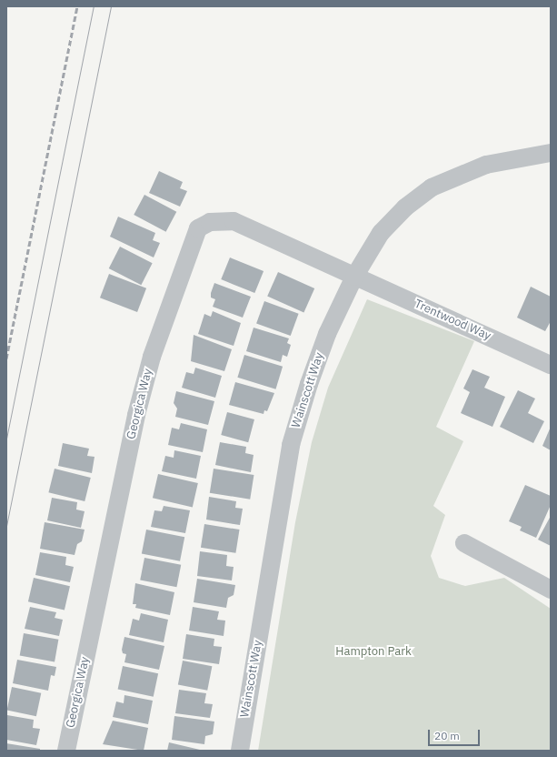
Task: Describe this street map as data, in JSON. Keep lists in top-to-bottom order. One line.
{"streets":{"street":["Trentwood Way","Wainscott Way","Georgica Way"]},"crossings":[["Trentwood Way","Wainscott Way"],["Trentwood Way","Georgica Way"],["Wainscott Way","Georgica Way"]],"parks":["Hampton Park"],"scale_bar":"20 m"}
